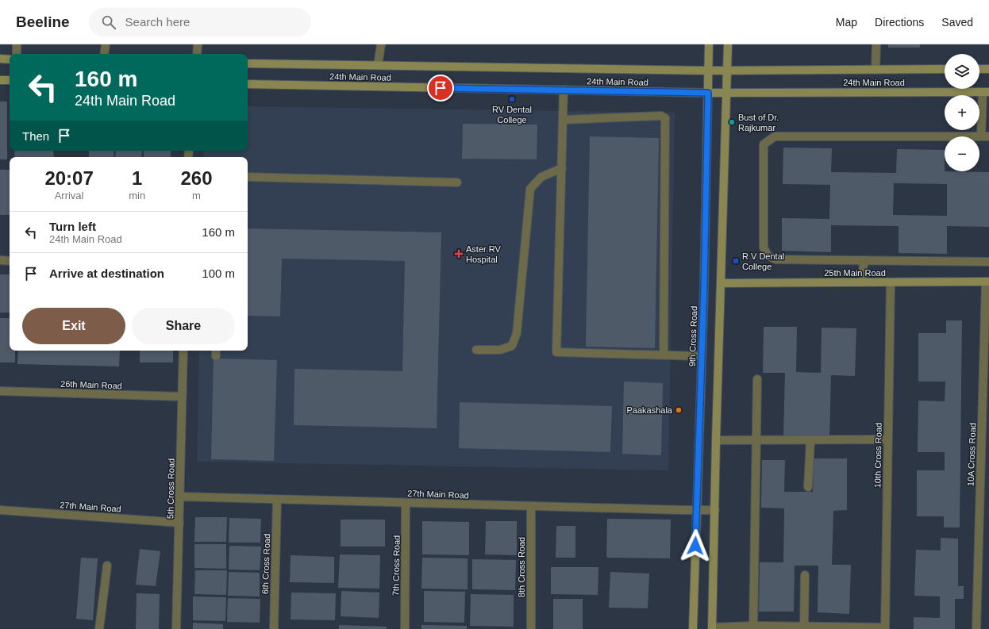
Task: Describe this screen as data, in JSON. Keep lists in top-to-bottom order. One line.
{"streets":{"main road":["24th Main Road","25th Main Road","9th Cross Road"],"street":["26th Main Road","10A Cross Road","10th Cross Road","5th Cross Road","27th Main Road","6th Cross Road","7th Cross Road","8th Cross Road"]},"crossings":[["24th Main Road","9th Cross Road"],["25th Main Road","10A Cross Road"],["25th Main Road","10th Cross Road"],["9th Cross Road","27th Main Road"],["26th Main Road","5th Cross Road"],["5th Cross Road","27th Main Road"],["27th Main Road","6th Cross Road"],["27th Main Road","7th Cross Road"],["27th Main Road","8th Cross Road"]],"places":{"transit":["RV Dental College","R V Dental College"],"other":["Bust of Dr. Rajkumar","Paakashala"],"health":["Aster RV Hospital"]},"page":{"header":"Beeline","search":"Search here","nav":["Map","Directions","Saved"],"map_buttons":["+","−"],"turn":["160 m","24th Main Road"],"then":"Then","eta":["20:07","Arrival","1","min","260","m"],"list":[{"name":"Turn left","note":"24th Main Road","value":"160 m"},{"name":"Arrive at destination","value":"100 m"}],"buttons":["Exit","Share"]}}
